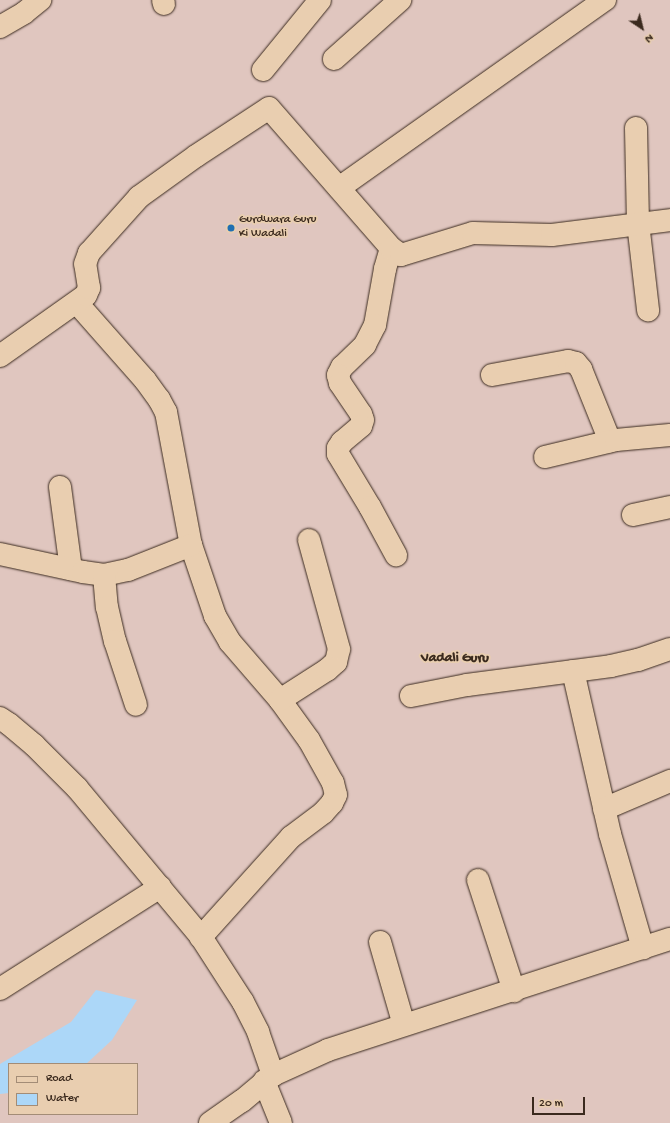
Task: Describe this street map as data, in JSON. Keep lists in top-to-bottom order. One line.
{"districts":["Vadali Guru"],"places":["Gurdwara Guru Ki Wadali"],"legend":["Road","Water"],"scale_bar":"20 m","north":"bottom right"}
